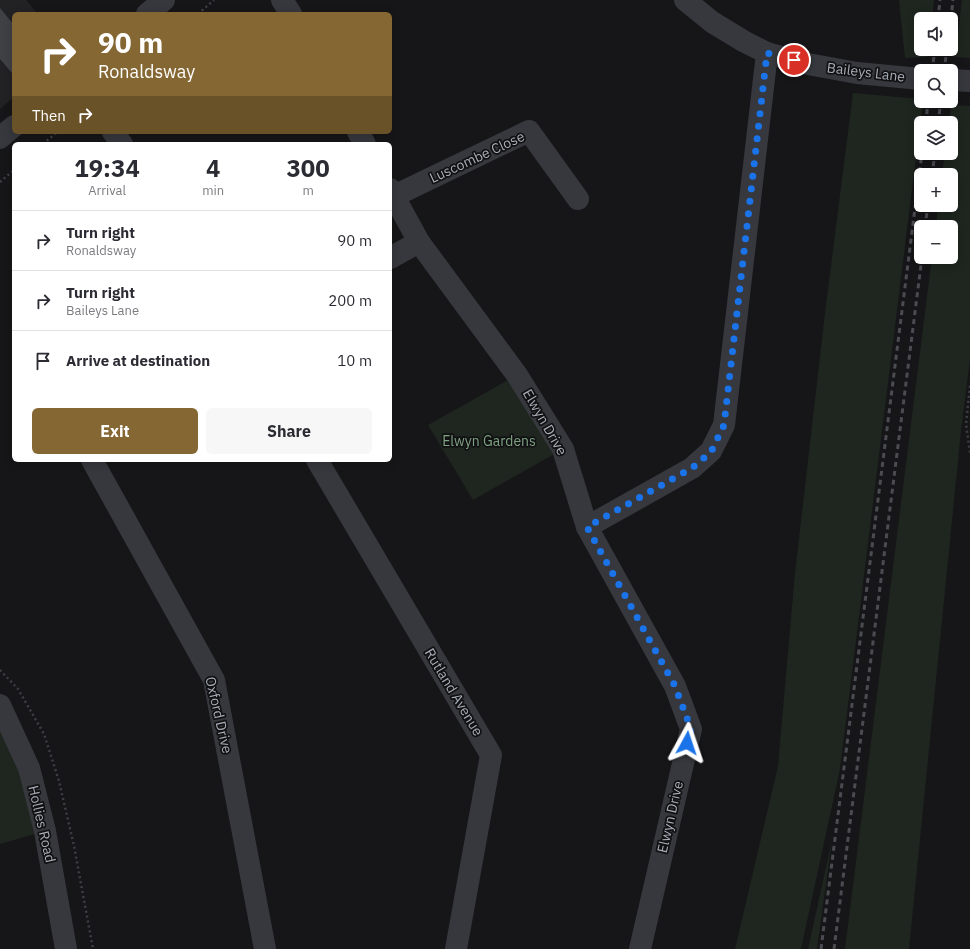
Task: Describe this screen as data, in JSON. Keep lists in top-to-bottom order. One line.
{"streets":{"street":["Baileys Lane","Luscombe Close","Elwyn Drive","Rutland Avenue","Oxford Drive","Hollies Road"]},"crossings":[["Luscombe Close","Elwyn Drive"]],"parks":["Elwyn Gardens"],"page":{"map_buttons":["+","−"],"turn":["90 m","Ronaldsway"],"then":"Then","eta":["19:34","Arrival","4","min","300","m"],"list":[{"name":"Turn right","note":"Ronaldsway","value":"90 m"},{"name":"Turn right","note":"Baileys Lane","value":"200 m"},{"name":"Arrive at destination","value":"10 m"}],"buttons":["Exit","Share"]}}
